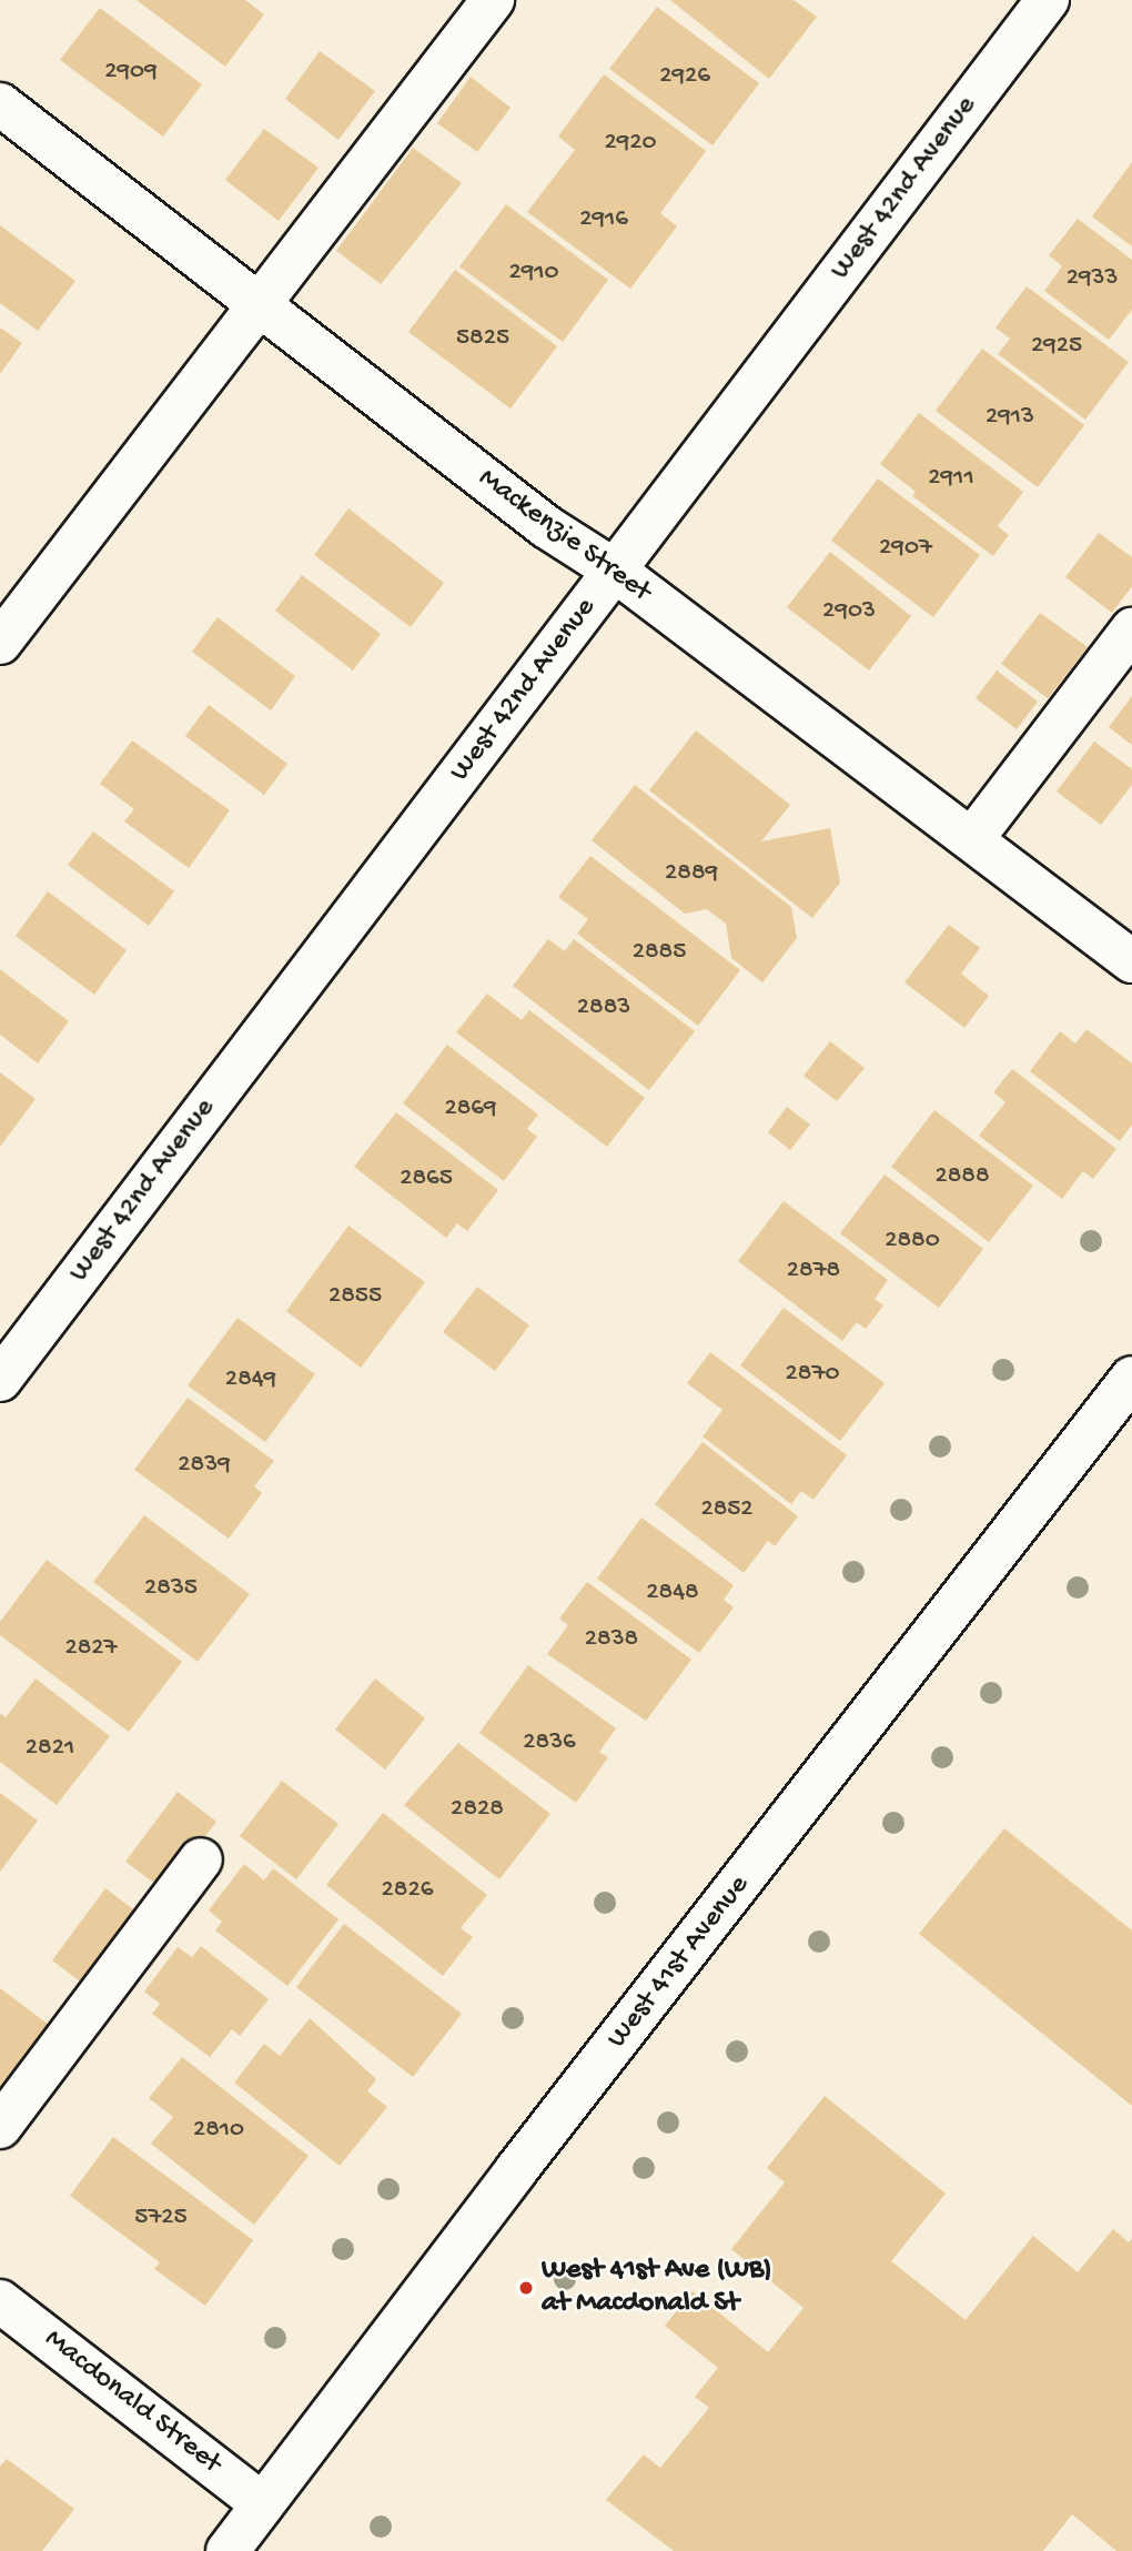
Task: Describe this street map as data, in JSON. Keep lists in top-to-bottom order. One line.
{"streets":{"street":["West 42nd Avenue","Mackenzie Street","West 41st Avenue","Macdonald Street"]},"crossings":[["West 42nd Avenue","Mackenzie Street"],["West 41st Avenue","Macdonald Street"]],"places":["West 41st Ave (WB) at Macdonald St"],"house_numbers":["2909","2926","2920","2916","2910","2933","5825","2925","2913","2911","2907","2903","2889","2885","2883","2869","2888","2865","2880","2878","2855","2870","2849","2839","2852","2835","2848","2838","2827","2836","2821","2828","2826","2810","5725"]}
